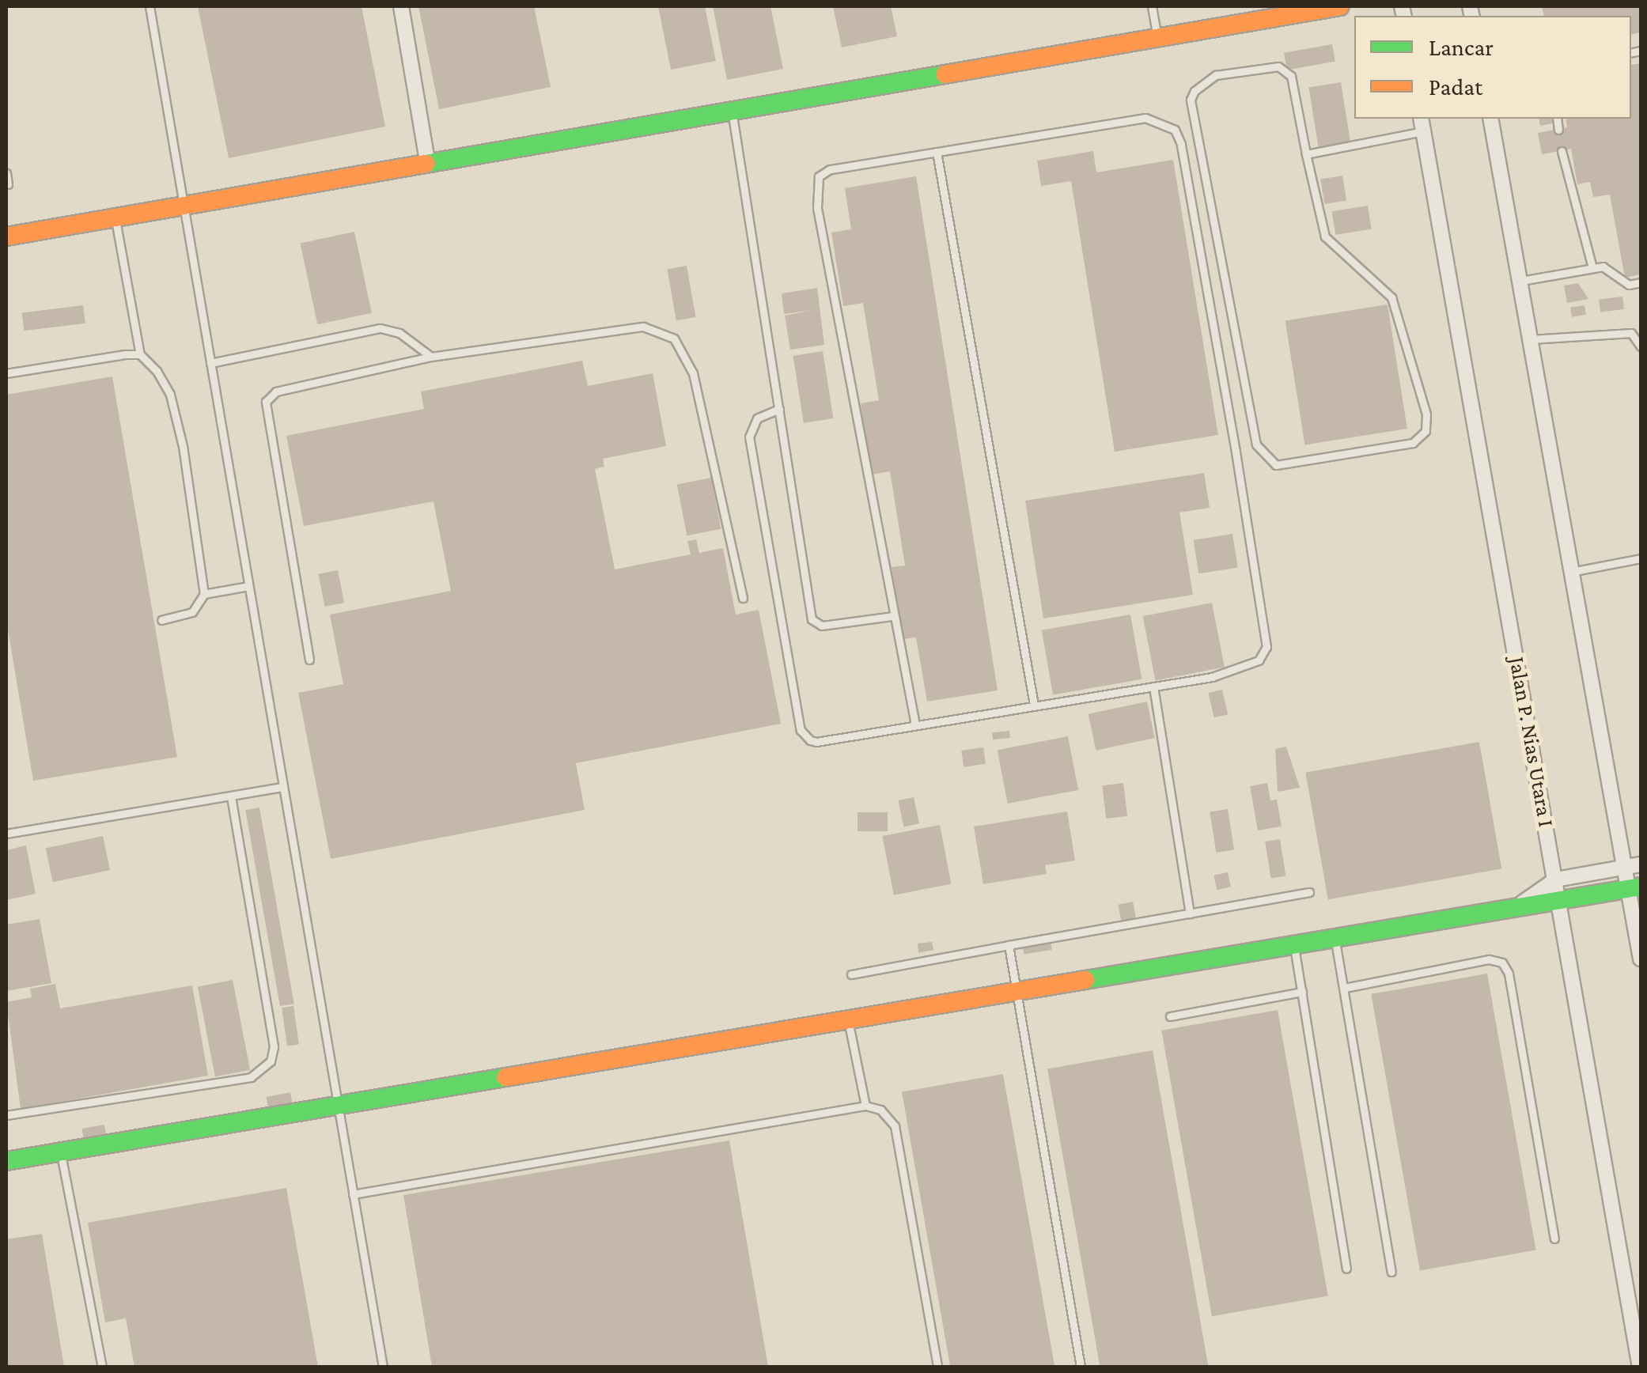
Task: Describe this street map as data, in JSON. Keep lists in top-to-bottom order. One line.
{"streets":{"street":["Jalan P. Nias Utara I"]},"legend":["Lancar","Padat"]}
